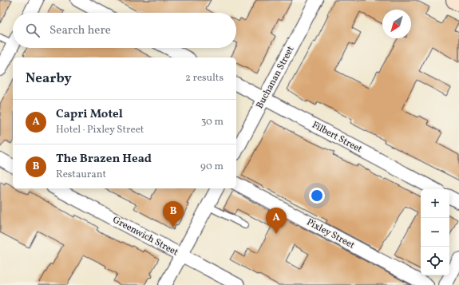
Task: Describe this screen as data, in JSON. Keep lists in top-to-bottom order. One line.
{"streets":{"street":["Buchanan Street","Filbert Street","Pixley Street","Greenwich Street"]},"crossings":[["Buchanan Street","Filbert Street"]],"north":"bottom left","page":{"search":"Search here","heading":["Nearby","2 results"],"list":[{"mark":"A","name":"Capri Motel","note":"Hotel · Pixley Street","value":"30 m"},{"mark":"B","name":"The Brazen Head","note":"Restaurant","value":"90 m"}],"map_buttons":["+","−"],"pins":["B","A"]}}
